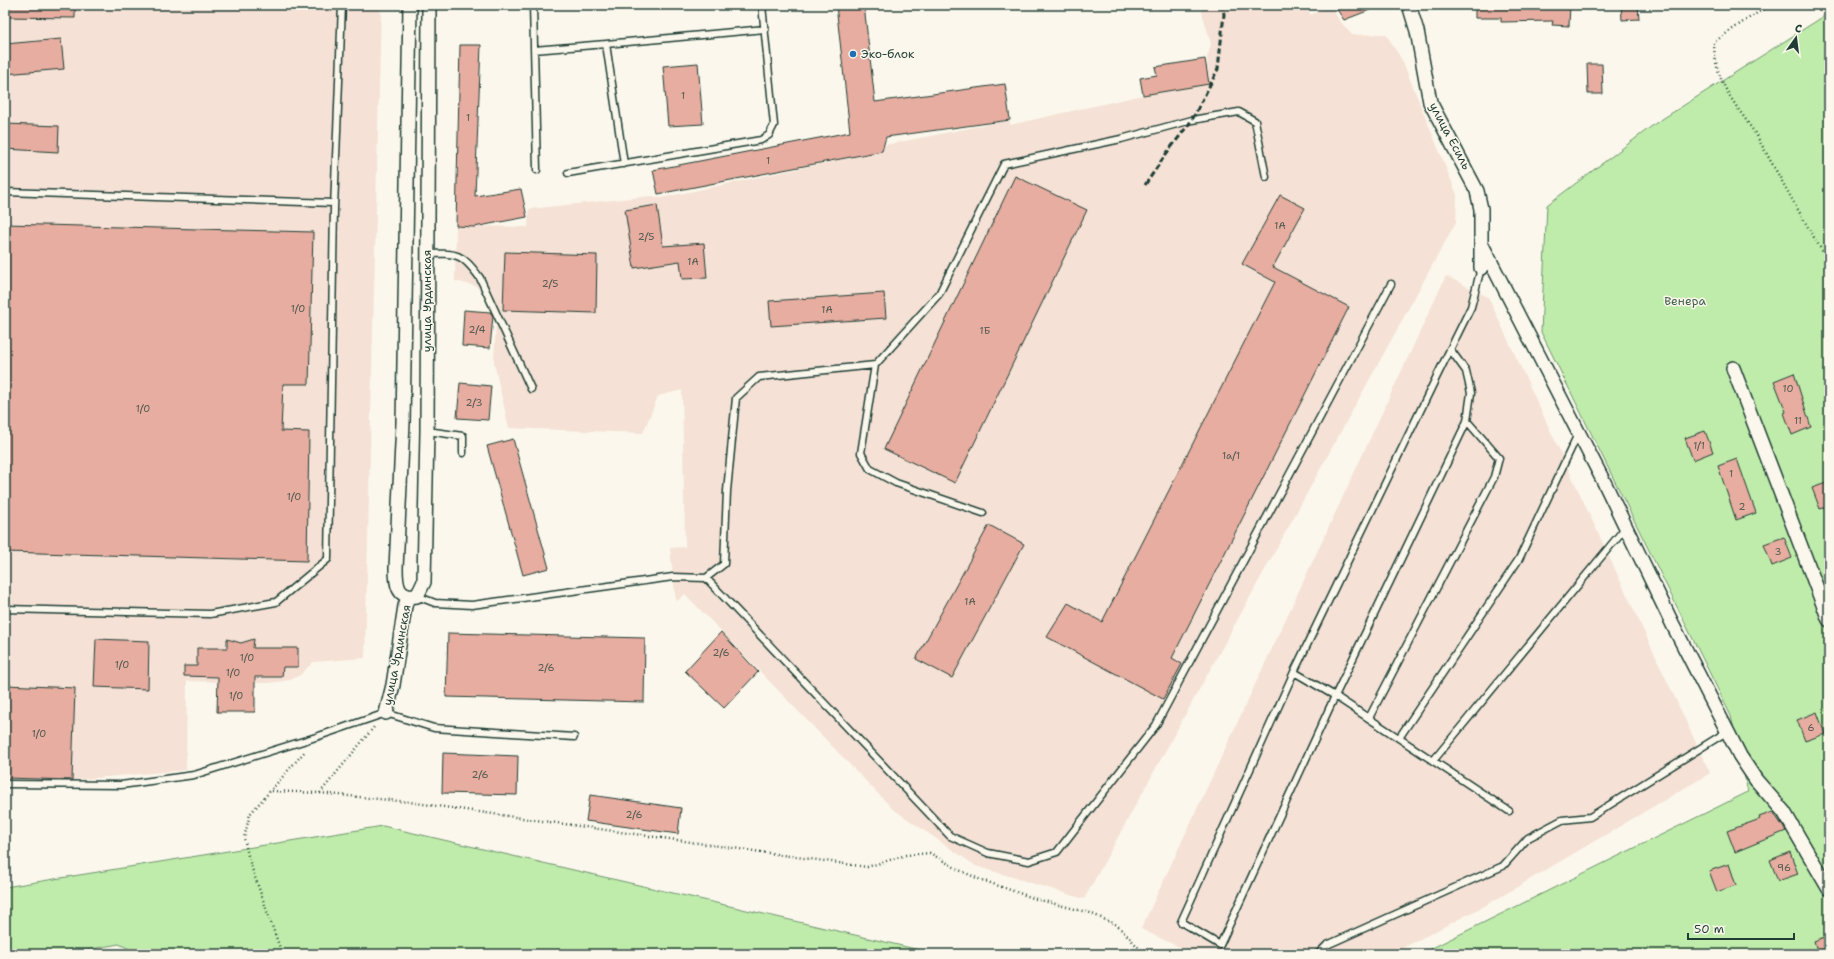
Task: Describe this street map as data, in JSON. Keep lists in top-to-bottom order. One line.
{"streets":{"street":["улица Есиль","улица Урдинская"]},"parks":["Венера"],"places":["Эко-блок"],"house_numbers":["1","1","1","1А","2/5","1А","2/5","1/0","1А","2/4","1Б","10","2/3","1/0","11","1/1","1а/1","1","1/0","2","3","1А","2/6","1/0","1/0","2/6","1/0","1/0","6","1/0","2/6","2/6","96"],"scale_bar":"50 m","north":"top"}
